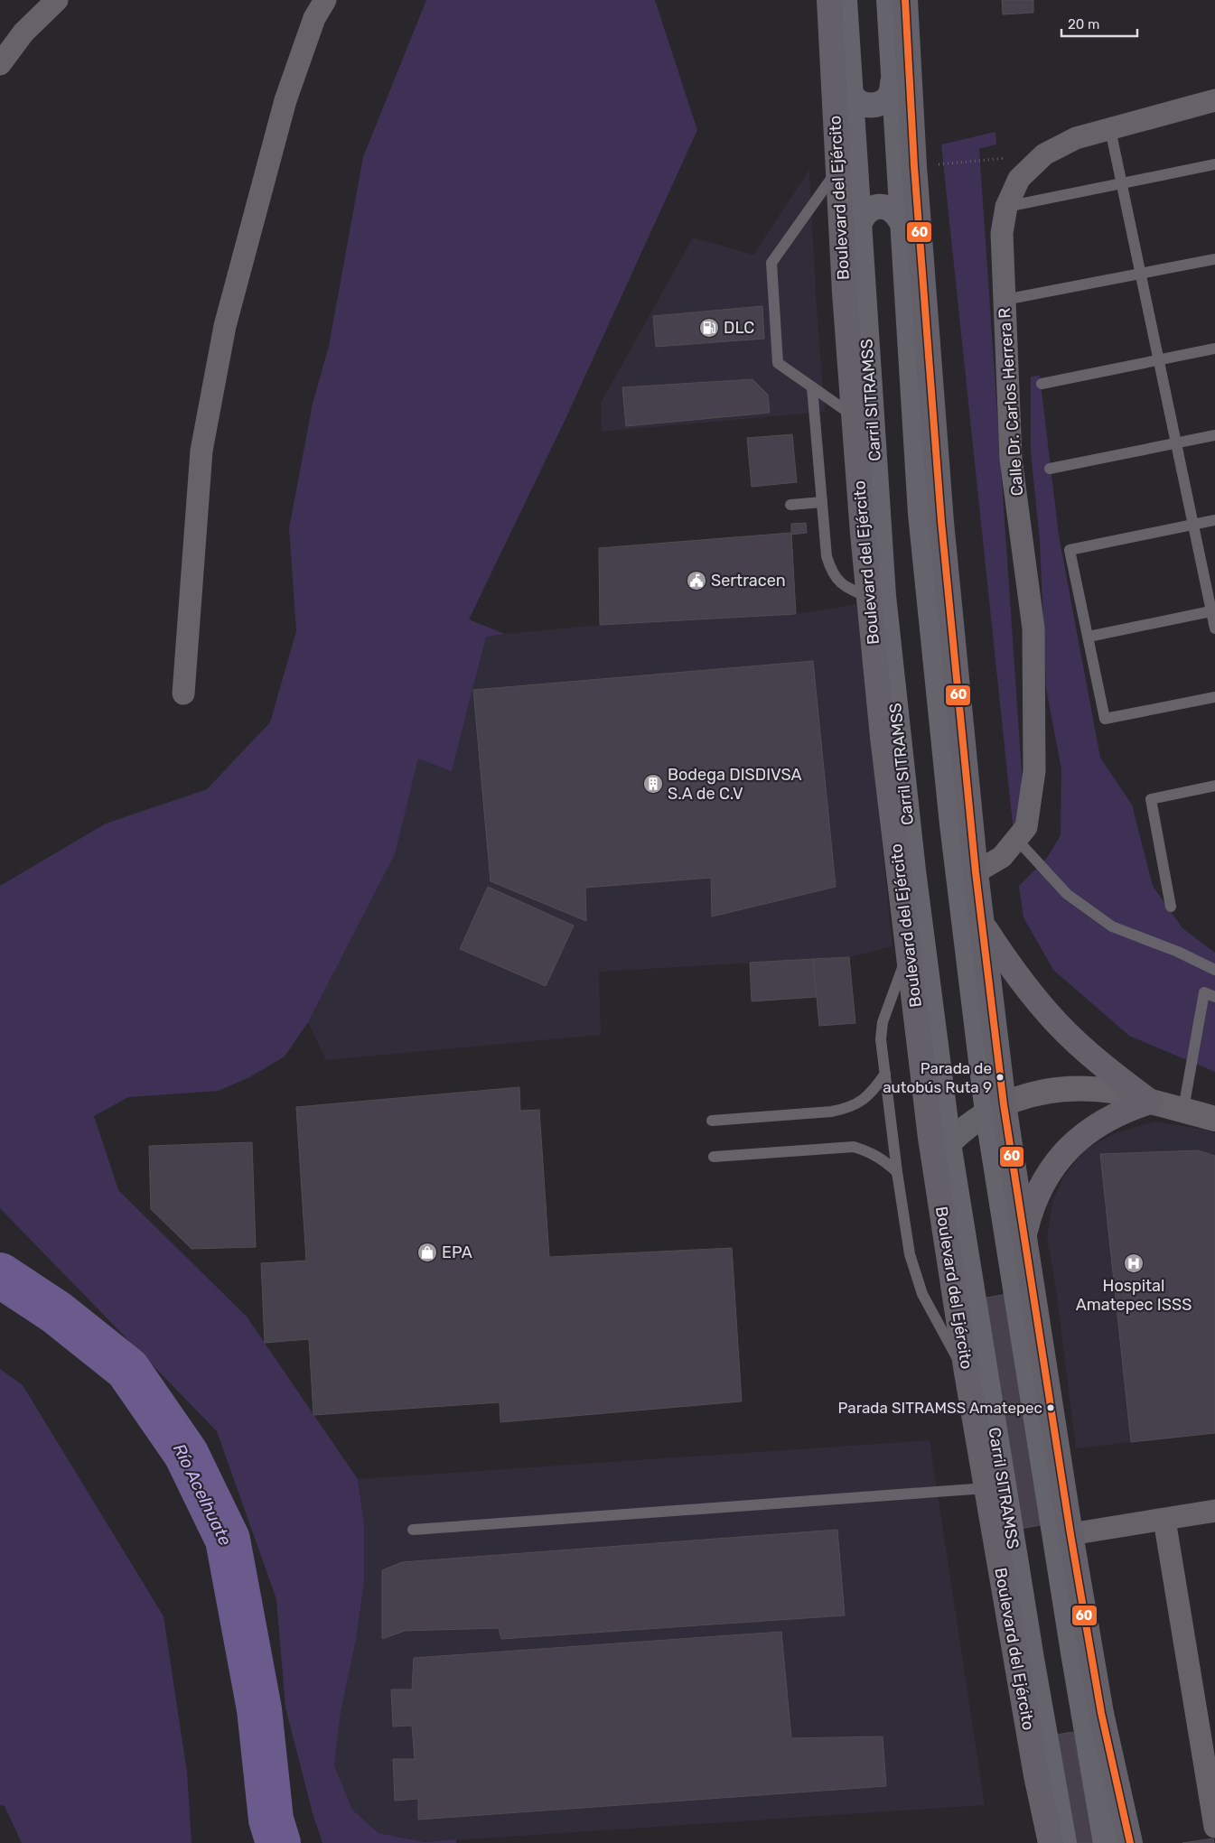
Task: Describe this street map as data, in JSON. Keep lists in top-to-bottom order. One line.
{"streets":{"highway":["Boulevard del Ejército"],"main road":["Carril SITRAMSS"],"street":["Calle Dr. Carlos Herrera R"]},"crossings":[["Boulevard del Ejército","Carril SITRAMSS"]],"water":["Río Acelhuate"],"places":{"fuel station":["DLC"],"public building":["Sertracen"],"building":["Bodega DISDIVSA S.A de C.V"],"other":["Parada de autobús Ruta 9","Parada SITRAMSS Amatepec"],"shop":["EPA"],"hospital":["Hospital Amatepec ISSS"]},"lines":["transit line 60"],"scale_bar":"20 m"}
